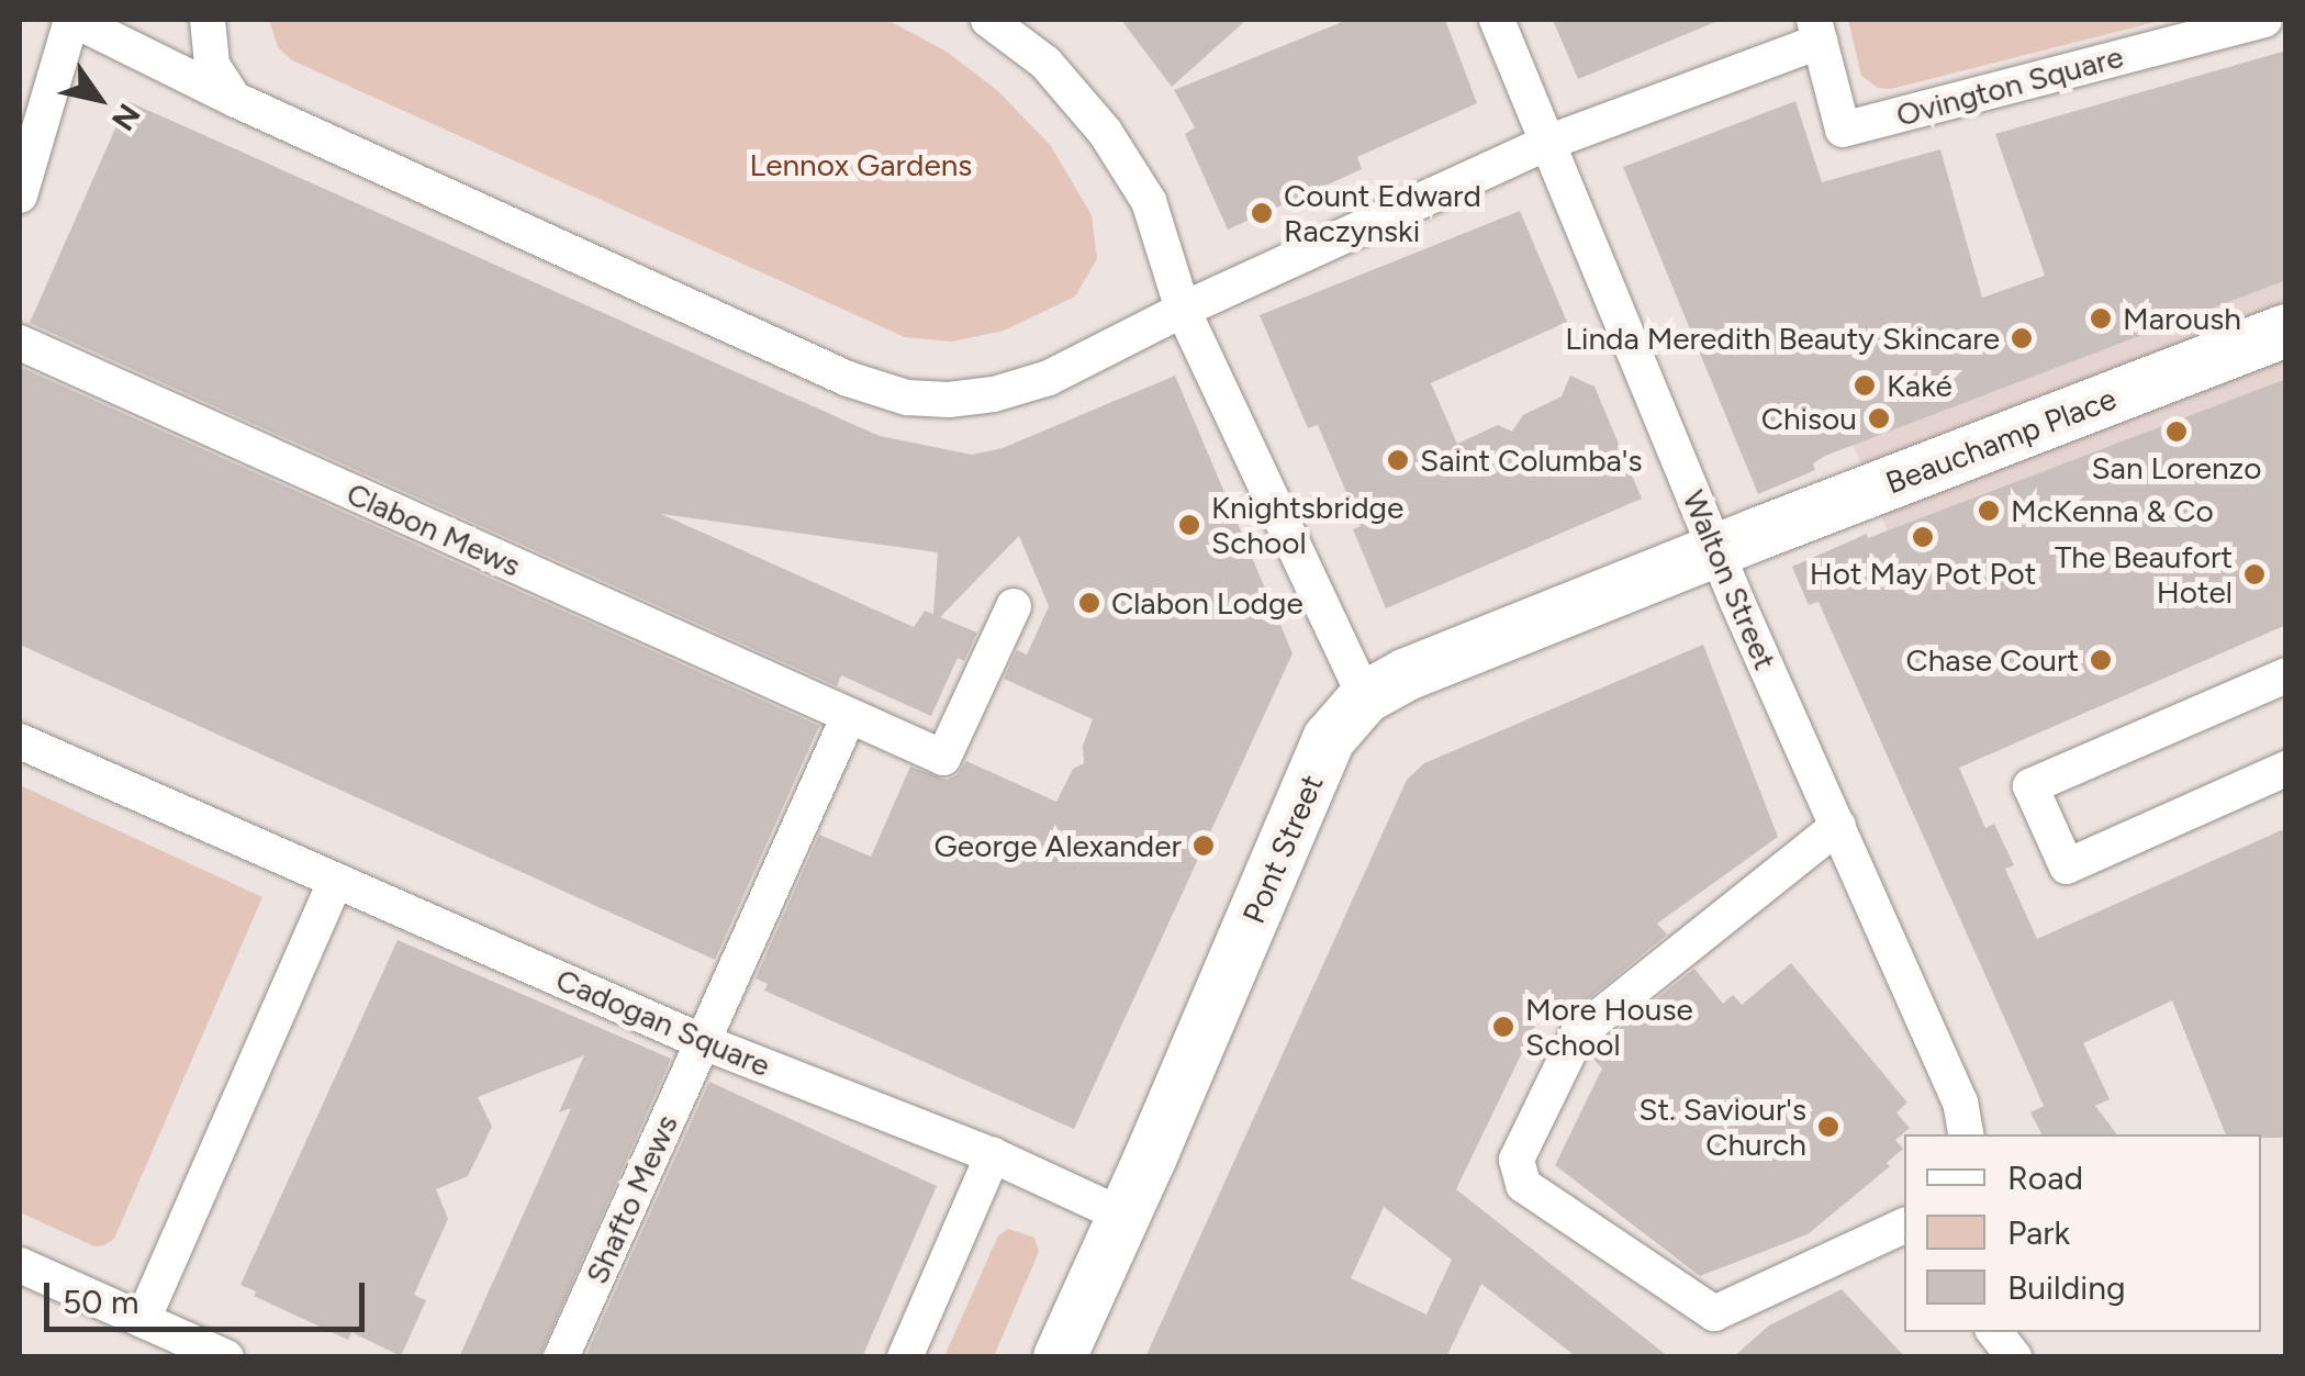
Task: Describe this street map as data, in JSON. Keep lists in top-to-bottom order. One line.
{"streets":{"main road":["Beauchamp Place","Pont Street"],"street":["Ovington Square","Clabon Mews","Walton Street","Cadogan Square","Shafto Mews"]},"crossings":[["Ovington Square","Walton Street"],["Beauchamp Place","Walton Street"],["Beauchamp Place","Pont Street"],["Walton Street","Pont Street"],["Pont Street","Cadogan Square"],["Cadogan Square","Shafto Mews"]],"parks":["Lennox Gardens"],"places":["Count Edward Raczynski","Maroush","Linda Meredith Beauty Skincare","Kaké","Chisou","San Lorenzo","Saint Columba's","McKenna & Co","Knightsbridge School","Hot May Pot Pot","The Beaufort Hotel","Clabon Lodge","Chase Court","George Alexander","More House School","St. Saviour's Church"],"legend":["Road","Park","Building"],"scale_bar":"50 m","north":"bottom right"}
